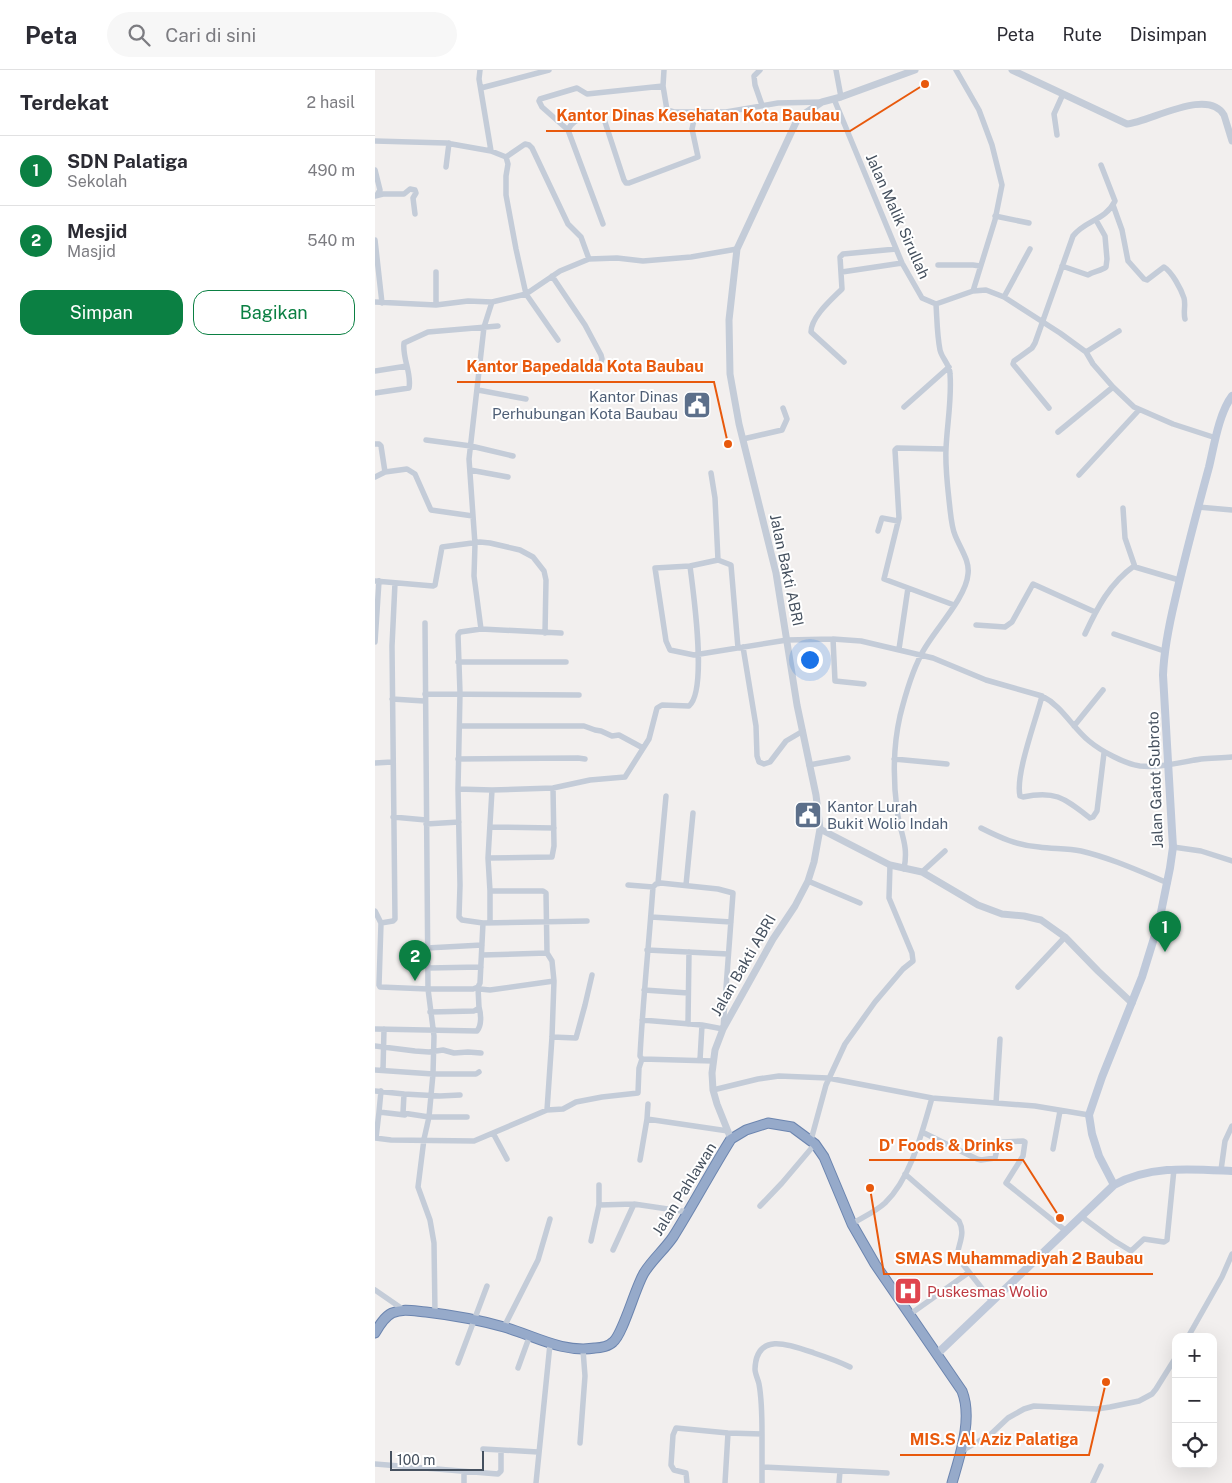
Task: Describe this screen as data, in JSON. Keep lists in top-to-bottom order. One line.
{"streets":{"highway":["Jalan Pahlawan"],"main road":["Jalan Gatot Subroto"],"street":["Jalan Malik Sirullah","Jalan Bakti ABRI"]},"crossings":[["Jalan Malik Sirullah","Jalan Bakti ABRI"],["Jalan Bakti ABRI","Jalan Pahlawan"]],"places":{"other":["Kantor Dinas Kesehatan Kota Baubau","Kantor Bapedalda Kota Baubau","SMAS Muhammadiyah 2 Baubau","D' Foods & Drinks","MIS.S Al Aziz Palatiga"],"public building":["Kantor Dinas Perhubungan Kota Baubau","Kantor Lurah Bukit Wolio Indah"],"hospital":["Puskesmas Wolio"]},"scale_bar":"100 m","page":{"header":"Peta","search":"Cari di sini","nav":["Peta","Rute","Disimpan"],"heading":["Terdekat","2 hasil"],"list":[{"mark":"1","name":"SDN Palatiga","note":"Sekolah","value":"490 m"},{"mark":"2","name":"Mesjid","note":"Masjid","value":"540 m"}],"buttons":["Simpan","Bagikan"],"pins":["1","2"],"map_buttons":["+","−"],"scale":"100 m"}}
